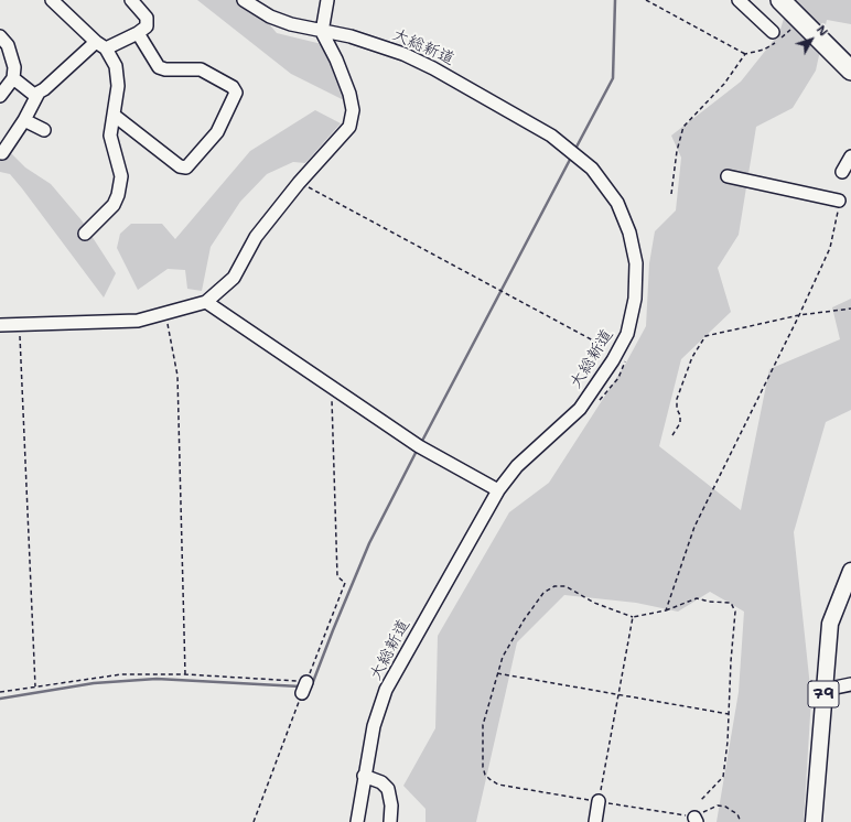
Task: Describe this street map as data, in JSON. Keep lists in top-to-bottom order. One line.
{"streets":{"main road":["79"],"street":["大総新道"]},"north":"top right"}
